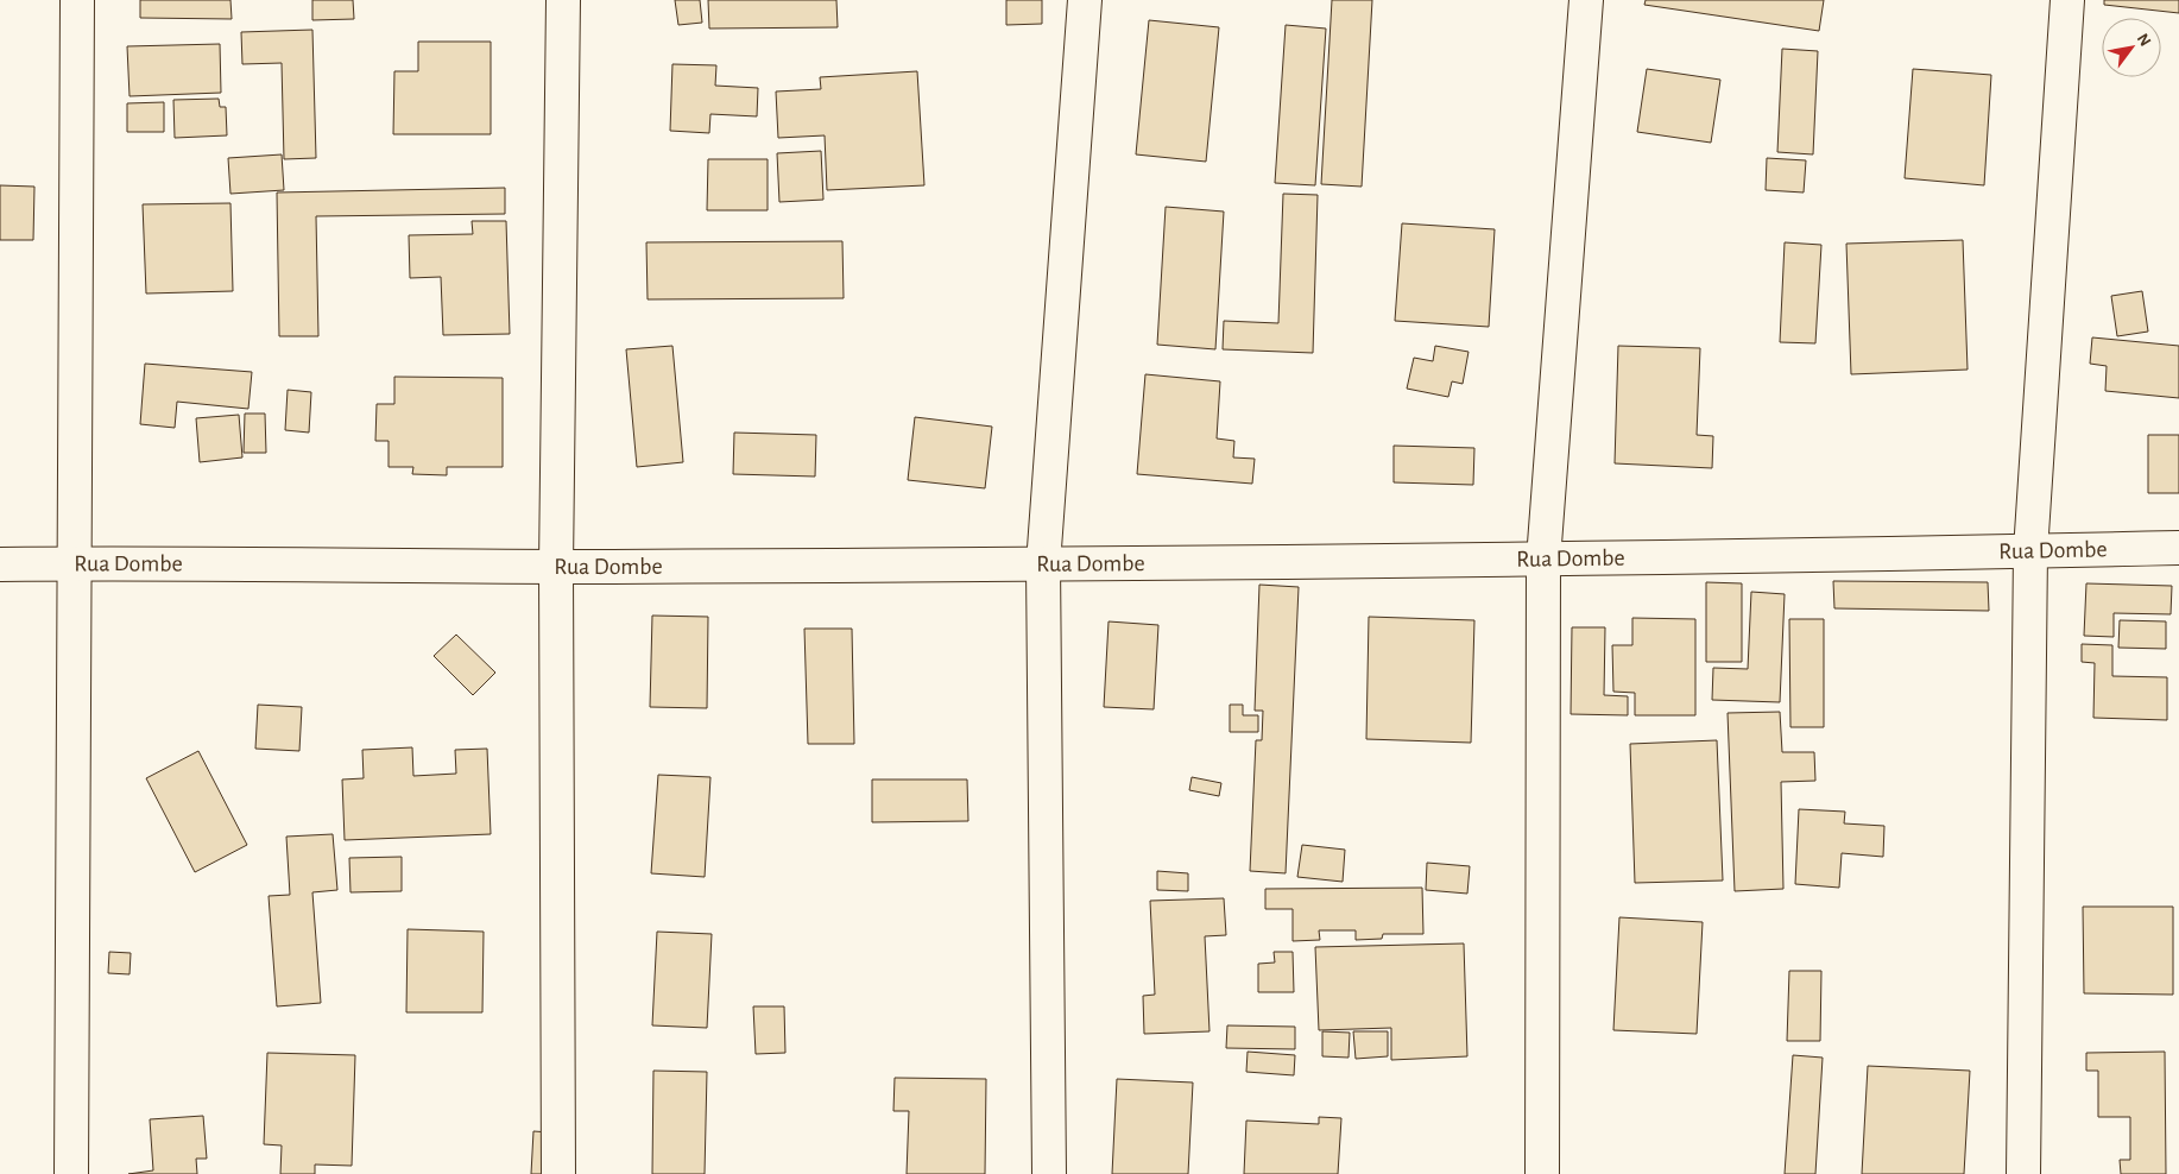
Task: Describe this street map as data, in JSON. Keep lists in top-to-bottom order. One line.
{"streets":{"street":["Rua Dombe"]},"north":"top right"}
